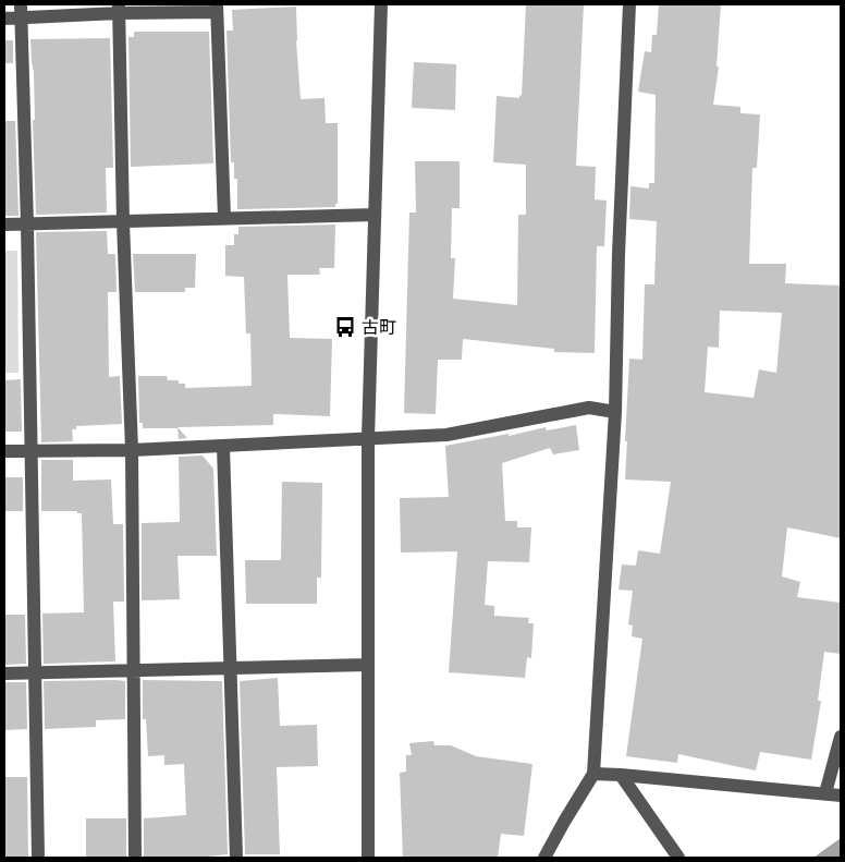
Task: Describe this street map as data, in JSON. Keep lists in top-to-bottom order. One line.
{"places":{"bus stop":["古町"]}}
